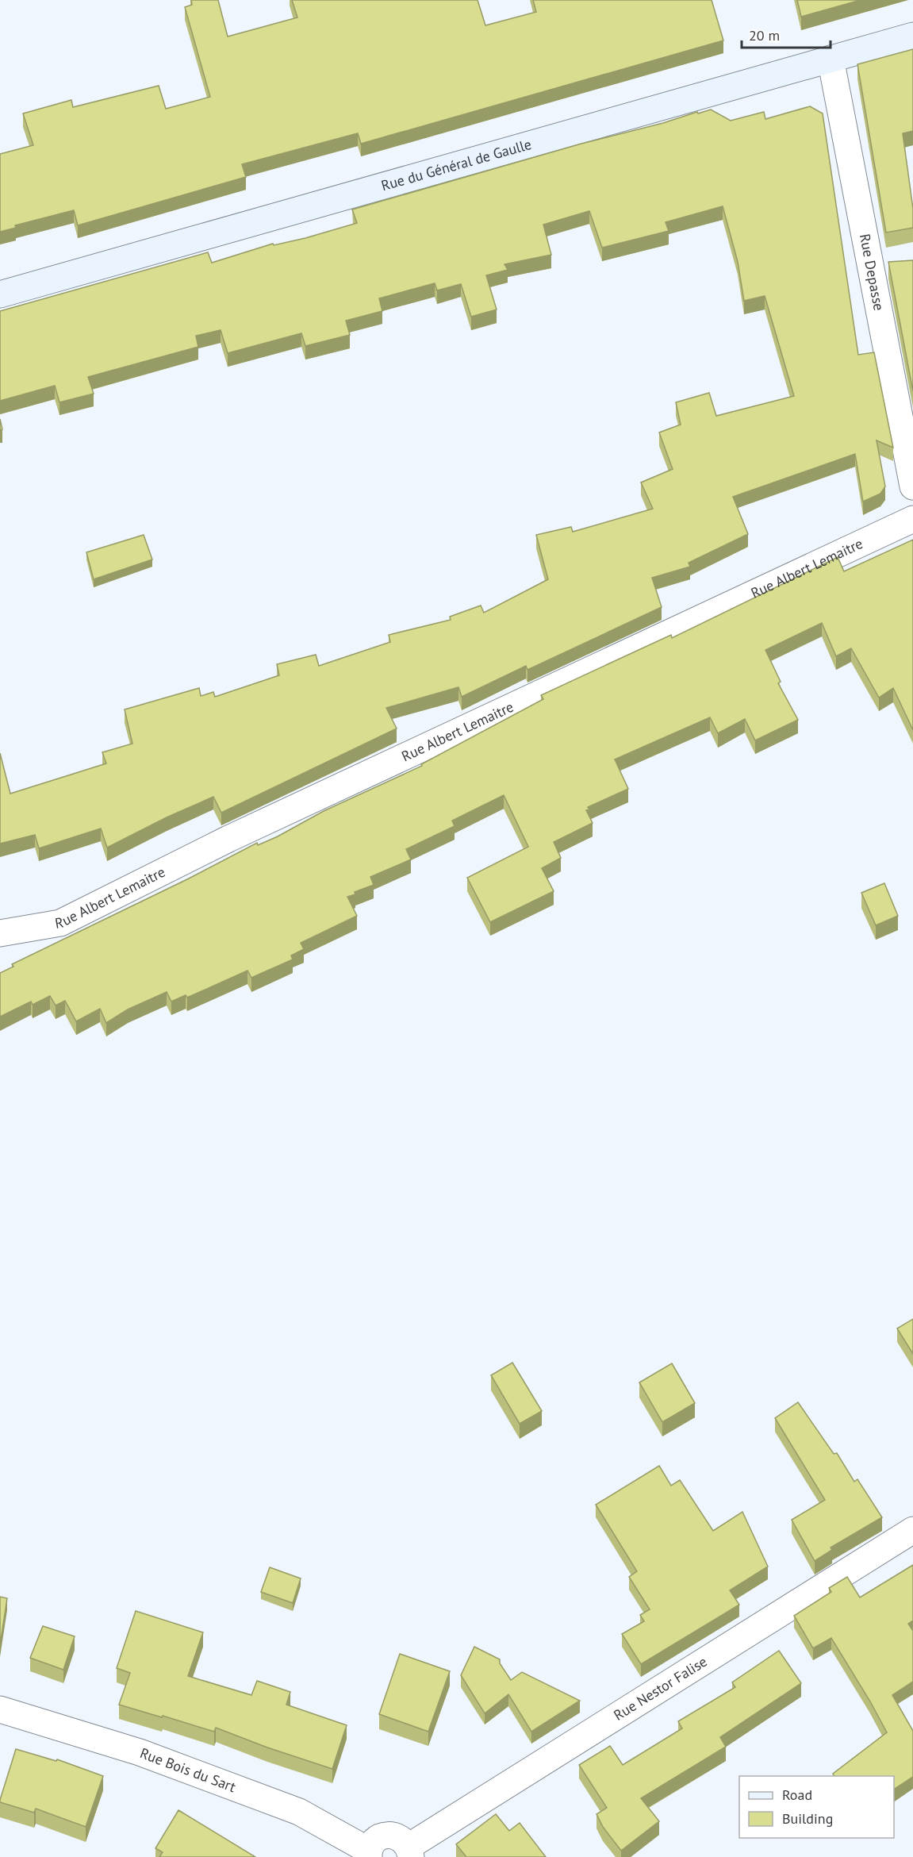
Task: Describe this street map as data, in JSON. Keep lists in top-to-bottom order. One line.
{"streets":{"main road":["Rue du Général de Gaulle"],"street":["Rue Depasse","Rue Albert Lemaitre","Rue Nestor Falise","Rue Bois du Sart"]},"crossings":[["Rue du Général de Gaulle","Rue Depasse"]],"legend":["Road","Building"],"scale_bar":"20 m"}
